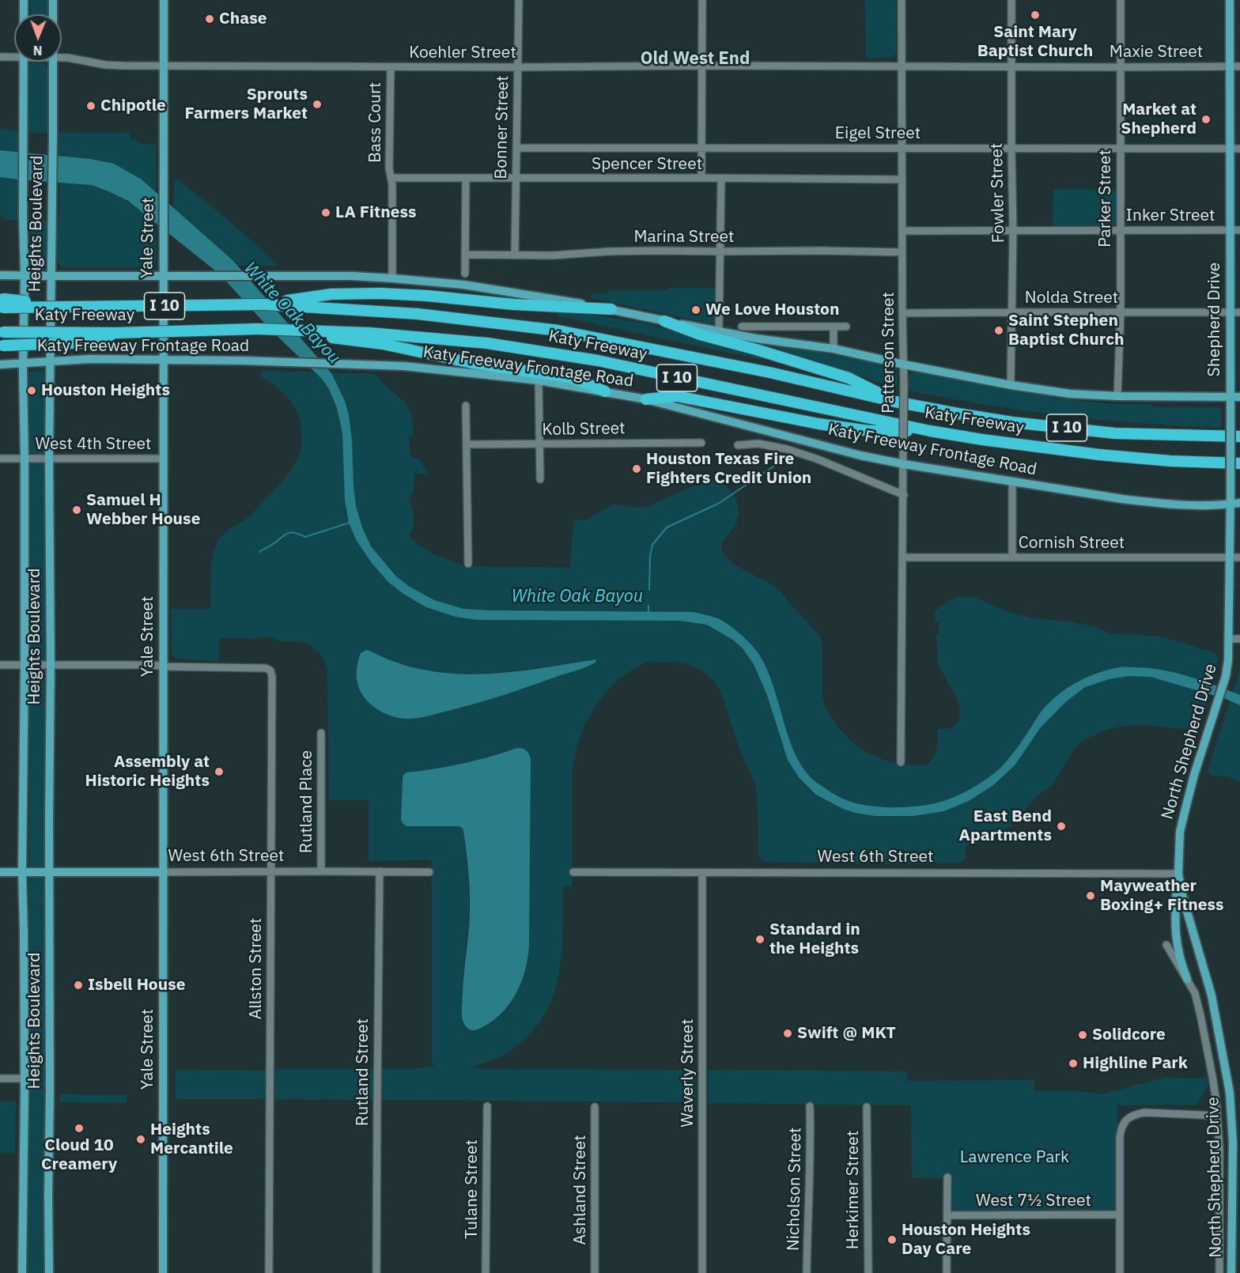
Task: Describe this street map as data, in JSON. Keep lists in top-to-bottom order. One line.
{"streets":{"highway":["I 10","Katy Freeway"],"main road":["Heights Boulevard","Yale Street","Shepherd Drive","Katy Freeway Frontage Road","North Shepherd Drive","West 6th Street"],"street":["Maxie Street","Koehler Street","Bass Court","Bonner Street","Eigel Street","Spencer Street","Fowler Street","Parker Street","Inker Street","Marina Street","Nolda Street","Patterson Street","Kolb Street","West 4th Street","Cornish Street","Rutland Place","Allston Street","Rutland Street","Waverly Street","Tulane Street","Nicholson Street","Ashland Street","Herkimer Street","West 7½ Street"]},"crossings":[["Maxie Street","Koehler Street"],["Maxie Street","Fowler Street"],["Maxie Street","Parker Street"],["Maxie Street","Shepherd Drive"],["Maxie Street","Patterson Street"],["Koehler Street","Bass Court"],["Koehler Street","Bonner Street"],["Koehler Street","Yale Street"],["Koehler Street","Patterson Street"],["Bass Court","Spencer Street"],["Bonner Street","Eigel Street"],["Bonner Street","Spencer Street"],["Bonner Street","Marina Street"],["Eigel Street","Fowler Street"],["Eigel Street","Parker Street"],["Eigel Street","Shepherd Drive"],["Eigel Street","Patterson Street"],["Spencer Street","Patterson Street"],["Fowler Street","Inker Street"],["Fowler Street","Nolda Street"],["Parker Street","Inker Street"],["Parker Street","Nolda Street"],["Inker Street","Shepherd Drive"],["Inker Street","Patterson Street"],["Heights Boulevard","Katy Freeway Frontage Road"],["Heights Boulevard","West 4th Street"],["Heights Boulevard","West 6th Street"],["Marina Street","Patterson Street"],["Yale Street","Katy Freeway Frontage Road"],["Yale Street","West 4th Street"],["Yale Street","West 6th Street"],["Yale Street","Allston Street"],["Nolda Street","Shepherd Drive"],["Nolda Street","Patterson Street"],["Shepherd Drive","Katy Freeway Frontage Road"],["Shepherd Drive","Cornish Street"],["Shepherd Drive","North Shepherd Drive"],["Katy Freeway Frontage Road","Patterson Street"],["Patterson Street","Cornish Street"],["North Shepherd Drive","West 6th Street"],["Rutland Place","West 6th Street"],["West 6th Street","Allston Street"],["West 6th Street","Rutland Street"],["West 6th Street","Waverly Street"]],"districts":["Old West End"],"water":["White Oak Bayou"],"parks":["Lawrence Park"],"places":["Saint Mary Baptist Church","Chase","Sprouts Farmers Market","Chipotle","Market at Shepherd","LA Fitness","We Love Houston","Saint Stephen Baptist Church","Houston Heights","Houston Texas Fire Fighters Credit Union","Samuel H Webber House","Assembly at Historic Heights","East Bend Apartments","Mayweather Boxing+ Fitness","Standard in the Heights","Isbell House","Swift @ MKT","Solidcore","Highline Park","Cloud 10 Creamery","Heights Mercantile","Houston Heights Day Care"],"north":"bottom"}
